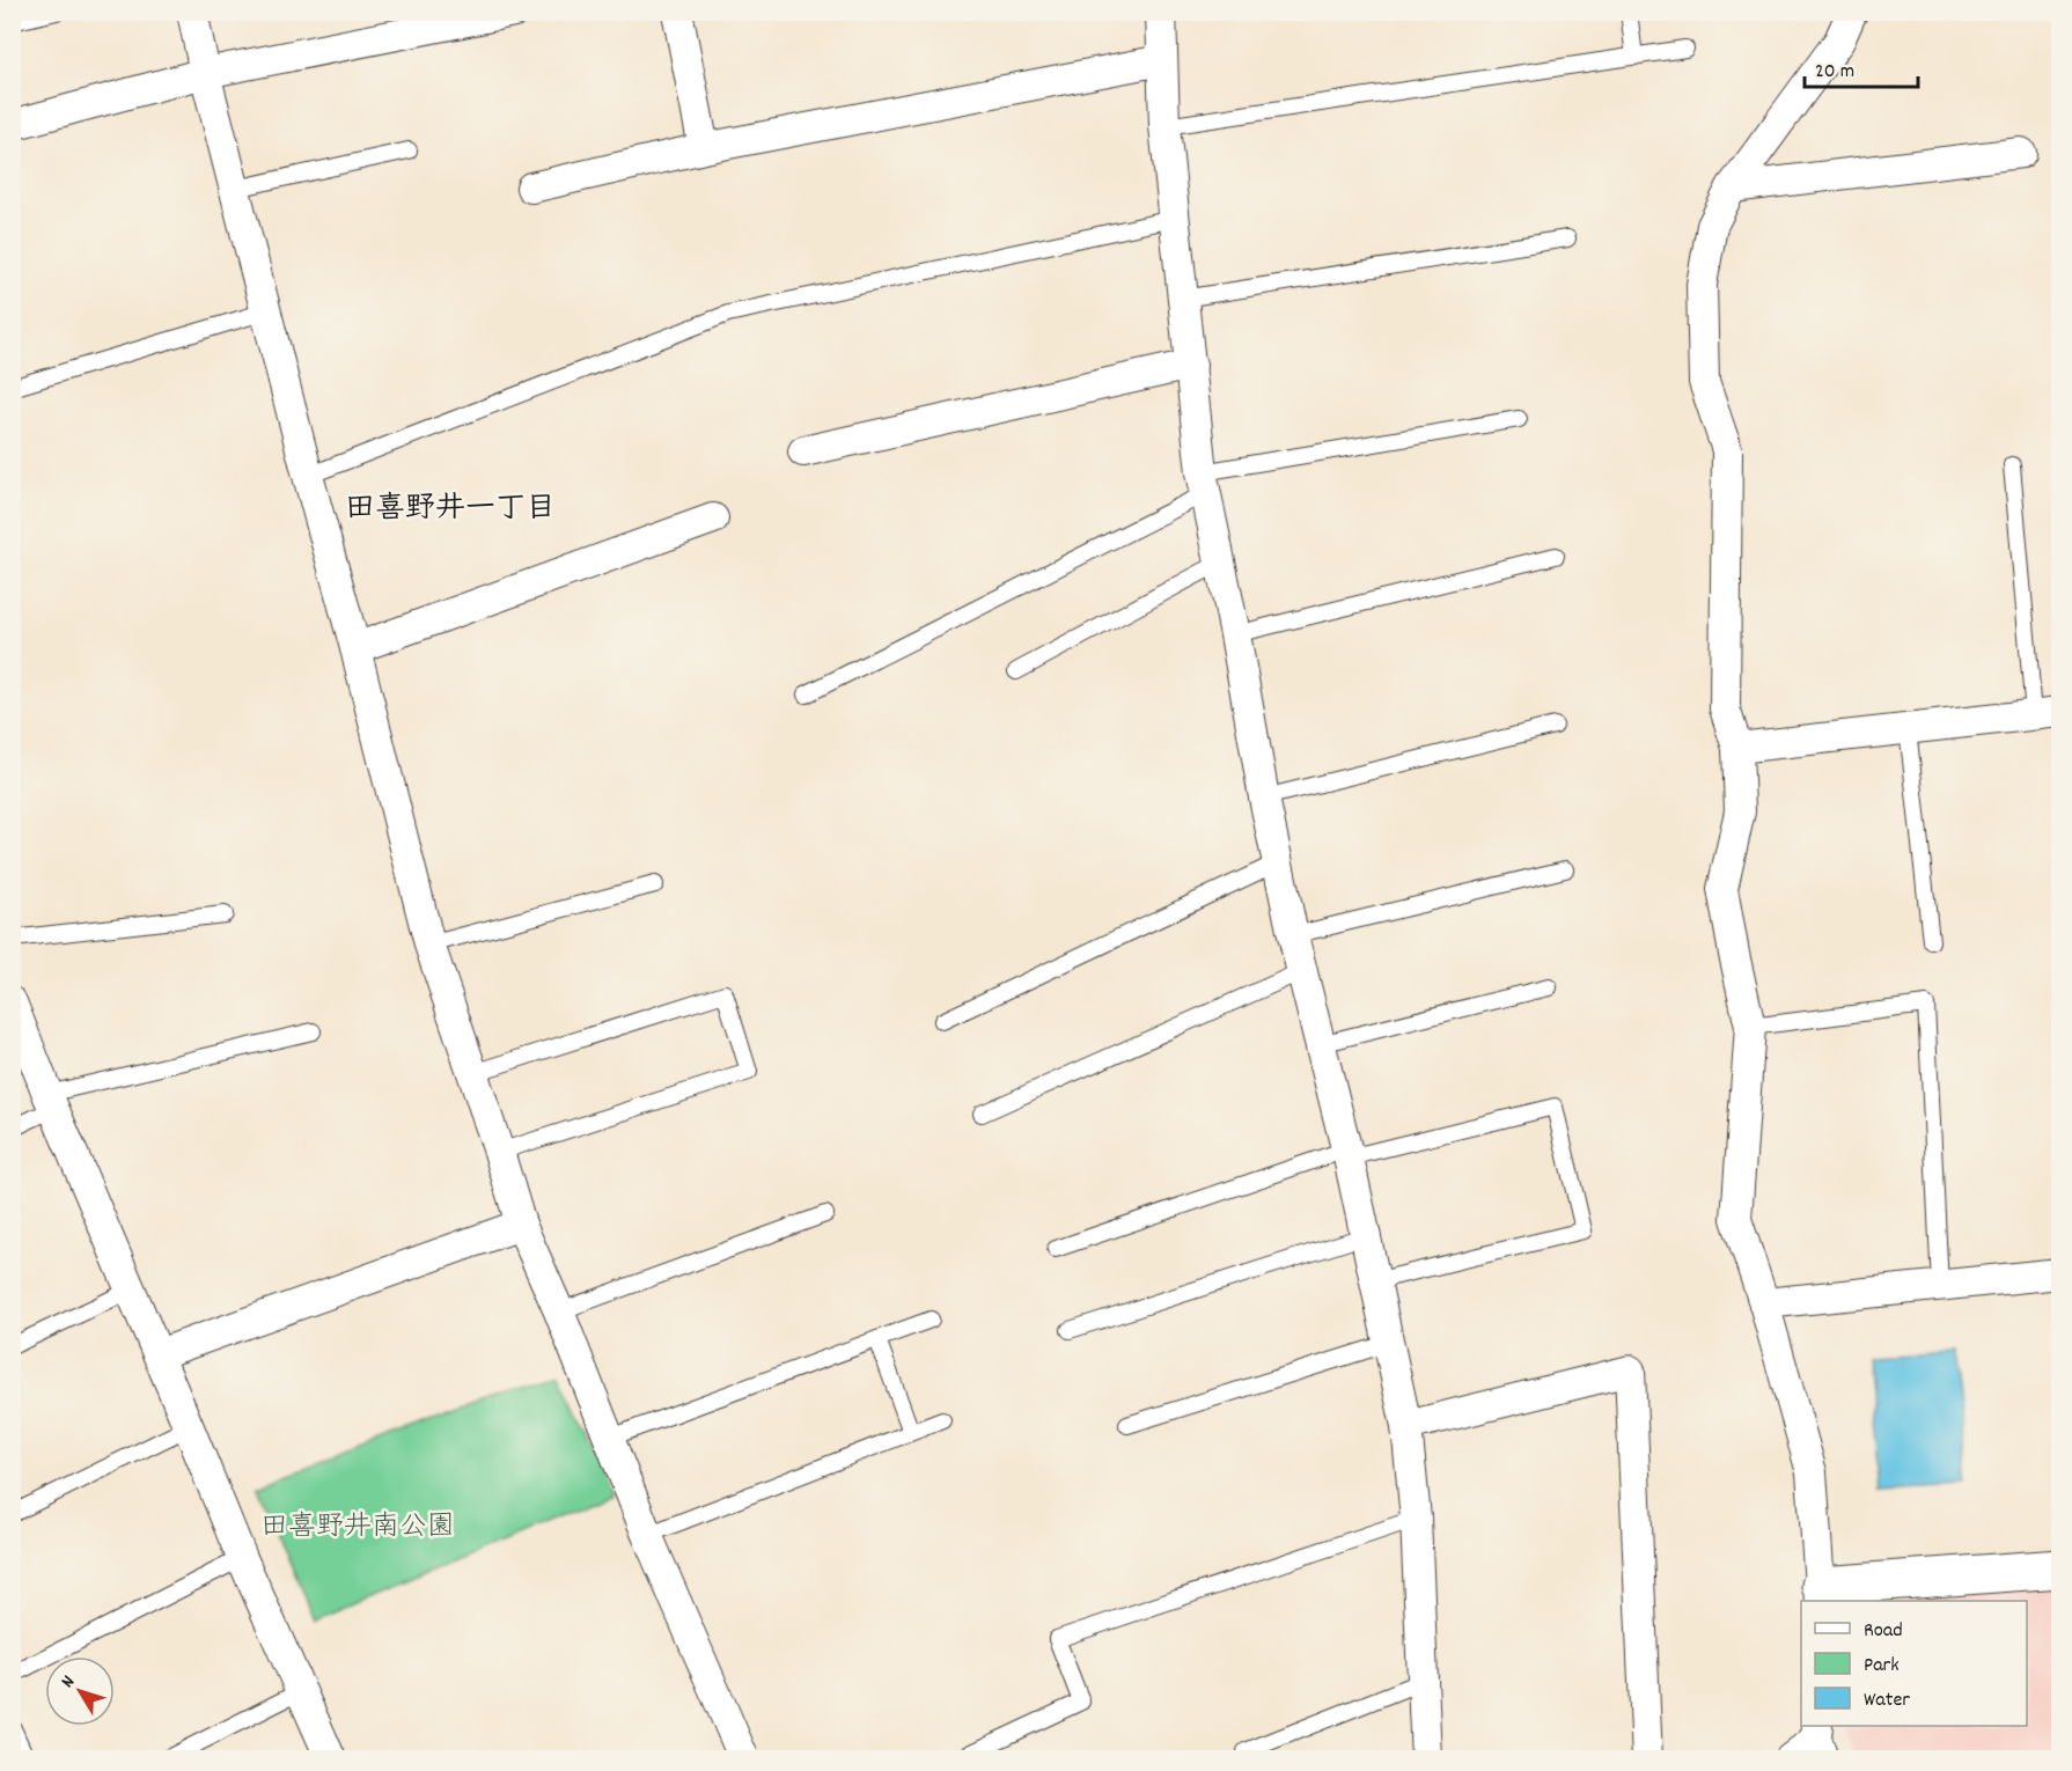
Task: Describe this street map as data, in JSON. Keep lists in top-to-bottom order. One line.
{"districts":["田喜野井一丁目"],"parks":["田喜野井南公園"],"legend":["Road","Park","Water"],"scale_bar":"20 m","north":"top left"}
